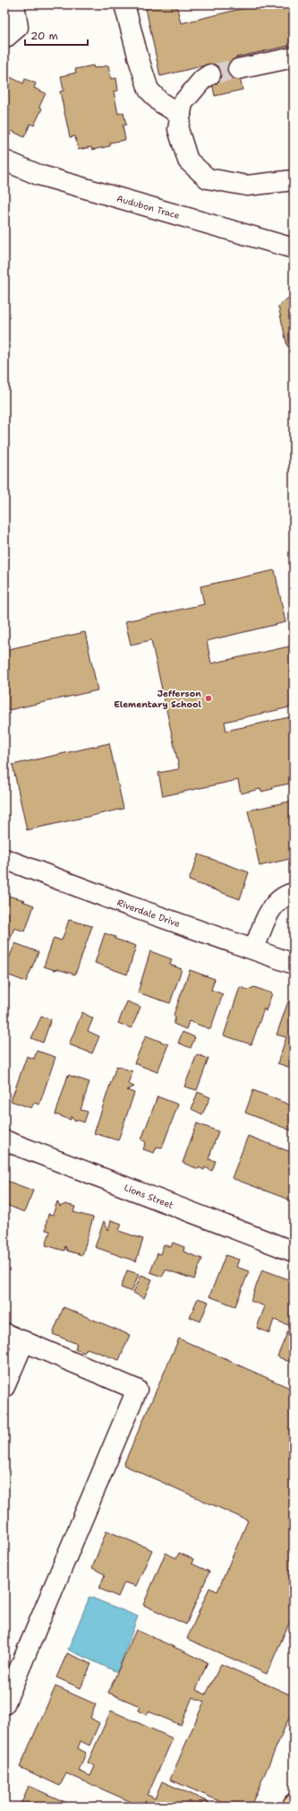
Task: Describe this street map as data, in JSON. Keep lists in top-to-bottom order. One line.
{"streets":{"street":["Audubon Trace","Riverdale Drive","Lions Street"]},"places":["Jefferson Elementary School"],"scale_bar":"20 m"}
